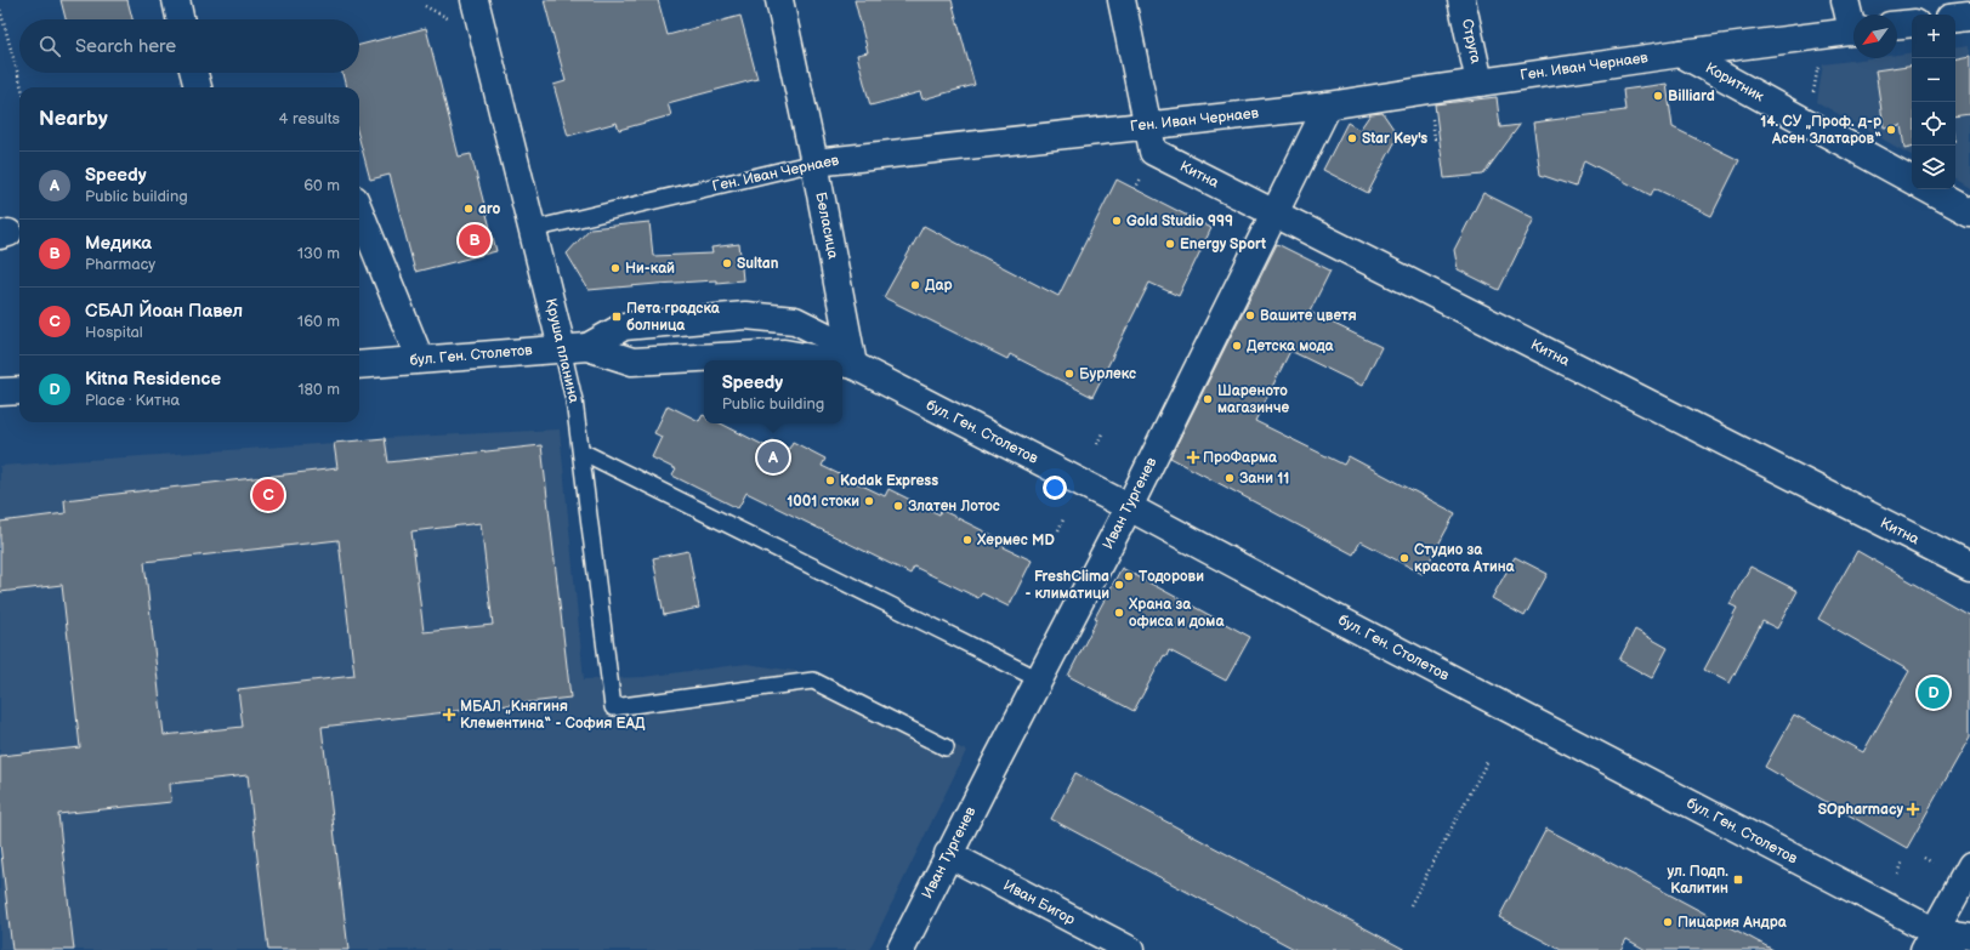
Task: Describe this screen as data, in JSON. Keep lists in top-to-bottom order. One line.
{"streets":{"street":["Струга","Ген. Иван Чернаев","Коритник","Китна","Беласица","Круша планина","бул. Ген. Столетов","Иван Тургенев","Иван Бигор"]},"crossings":[["Струга","Ген. Иван Чернаев"],["Ген. Иван Чернаев","Коритник"],["Ген. Иван Чернаев","Китна"],["Ген. Иван Чернаев","Беласица"],["Ген. Иван Чернаев","Круша планина"],["Ген. Иван Чернаев","Иван Тургенев"],["Китна","Иван Тургенев"],["Беласица","бул. Ген. Столетов"],["Круша планина","бул. Ген. Столетов"],["бул. Ген. Столетов","Иван Тургенев"],["Иван Тургенев","Иван Бигор"]],"places":{"other":["Billiard","14. СУ „Проф. д-р Асен Златаров“","Star Key's","aro","Gold Studio 999","Energy Sport","Sultan","Ни-кай","Дар","Вашите цветя","Детска мода","Бурлекс","Шареното магазинче","Зани 11","Kodak Express","1001 стоки","Златен Лотос","Хермес MD","Студио за красота Атина","Тодорови","FreshClima - климатици","Храна за офиса и дома","Пицария Андра"],"transit":["Пета градска болница","ул. Подп. Калитин"],"health":["ПроФарма","МБАЛ „Княгиня Клементина“ - София ЕАД","SOpharmacy"]},"north":"bottom left","page":{"map_buttons":["+","−"],"search":"Search here","heading":["Nearby","4 results"],"list":[{"mark":"A","name":"Speedy","note":"Public building","value":"60 m"},{"mark":"B","name":"Медика","note":"Pharmacy","value":"130 m"},{"mark":"C","name":"СБАЛ Йоан Павел","note":"Hospital","value":"160 m"},{"mark":"D","name":"Kitna Residence","note":"Place · Китна","value":"180 m"}],"pins":["B","A","C","D"],"popup":["Speedy","Public building"]}}
